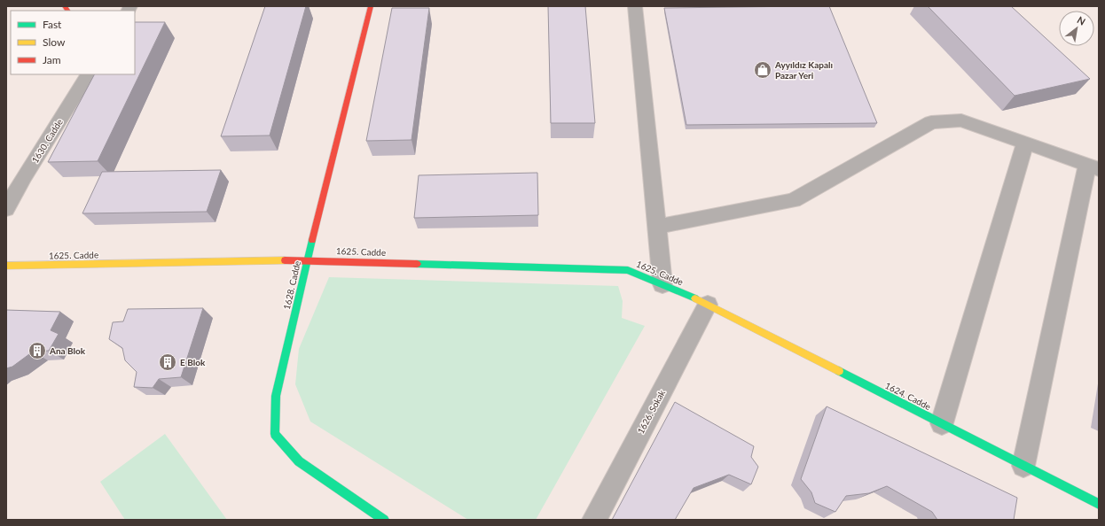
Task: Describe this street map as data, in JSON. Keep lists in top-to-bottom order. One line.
{"streets":{"street":["1630. Cadde","1625. Cadde","1628. Cadde","1624. Cadde","1626. Sokak"]},"crossings":[["1625. Cadde","1628. Cadde"],["1625. Cadde","1624. Cadde"],["1625. Cadde","1626. Sokak"],["1624. Cadde","1626. Sokak"]],"places":{"shop":["Ayyıldız Kapalı Pazar Yeri"],"building":["Ana Blok","E Blok"]},"legend":["Fast","Slow","Jam"],"north":"top right"}
